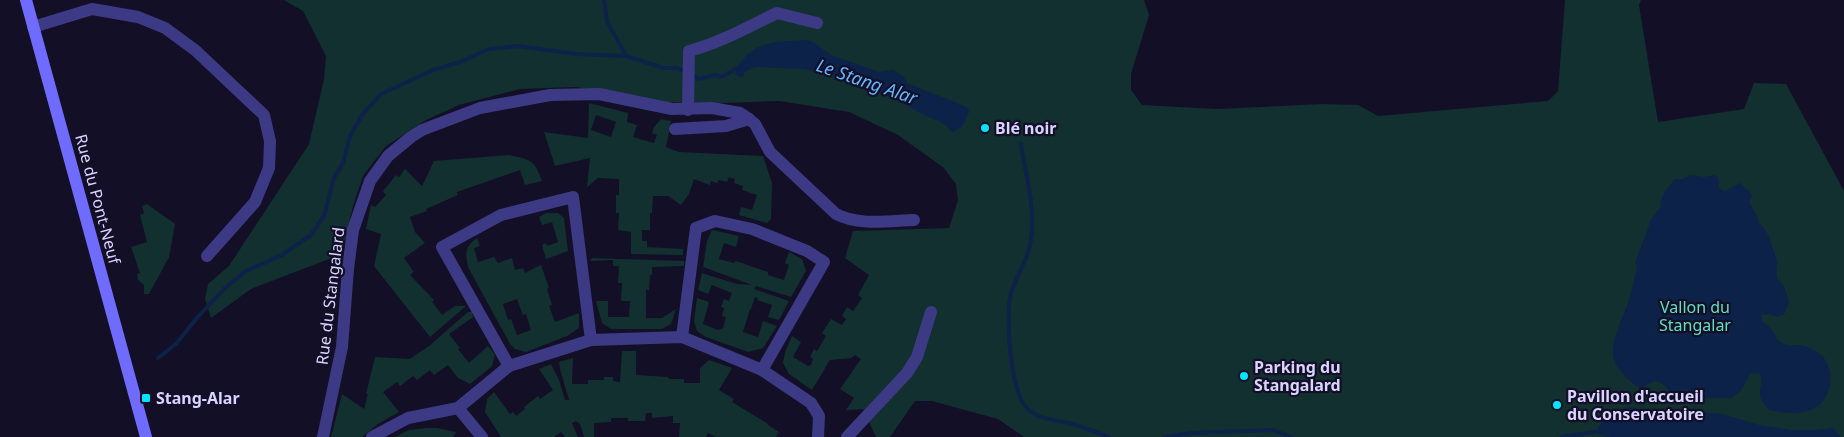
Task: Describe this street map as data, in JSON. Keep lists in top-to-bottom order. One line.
{"streets":{"main road":["Rue du Pont-Neuf"],"street":["Rue du Stangalard"]},"water":["Le Stang Alar"],"parks":["Vallon du Stangalar"],"places":{"other":["Blé noir","Parking du Stangalard","Pavillon d'accueil du Conservatoire"],"transit":["Stang-Alar"]}}
